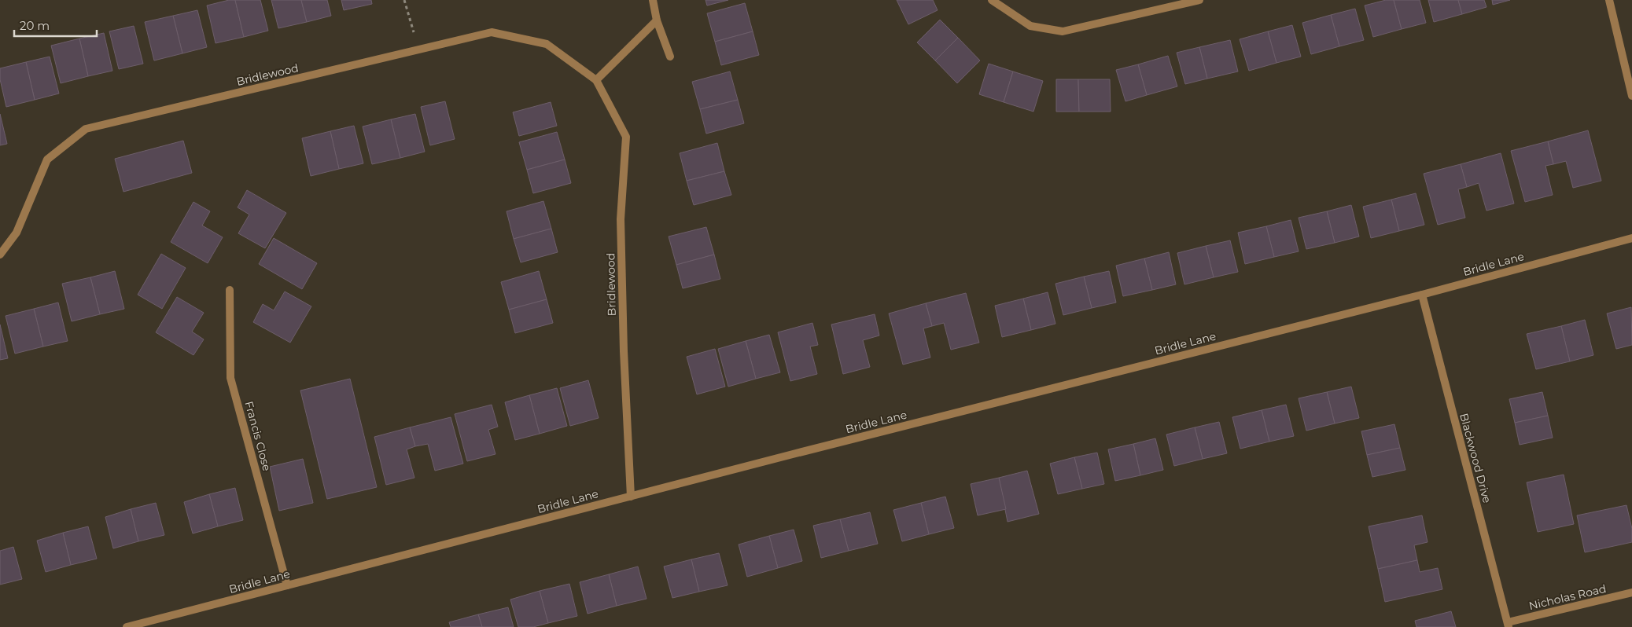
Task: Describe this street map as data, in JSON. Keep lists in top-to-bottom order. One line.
{"streets":{"street":["Bridlewood","Bridle Lane","Francis Close","Blackwood Drive","Nicholas Road"]},"crossings":[["Bridlewood","Bridle Lane"],["Bridle Lane","Francis Close"],["Bridle Lane","Blackwood Drive"],["Blackwood Drive","Nicholas Road"]],"scale_bar":"20 m"}
